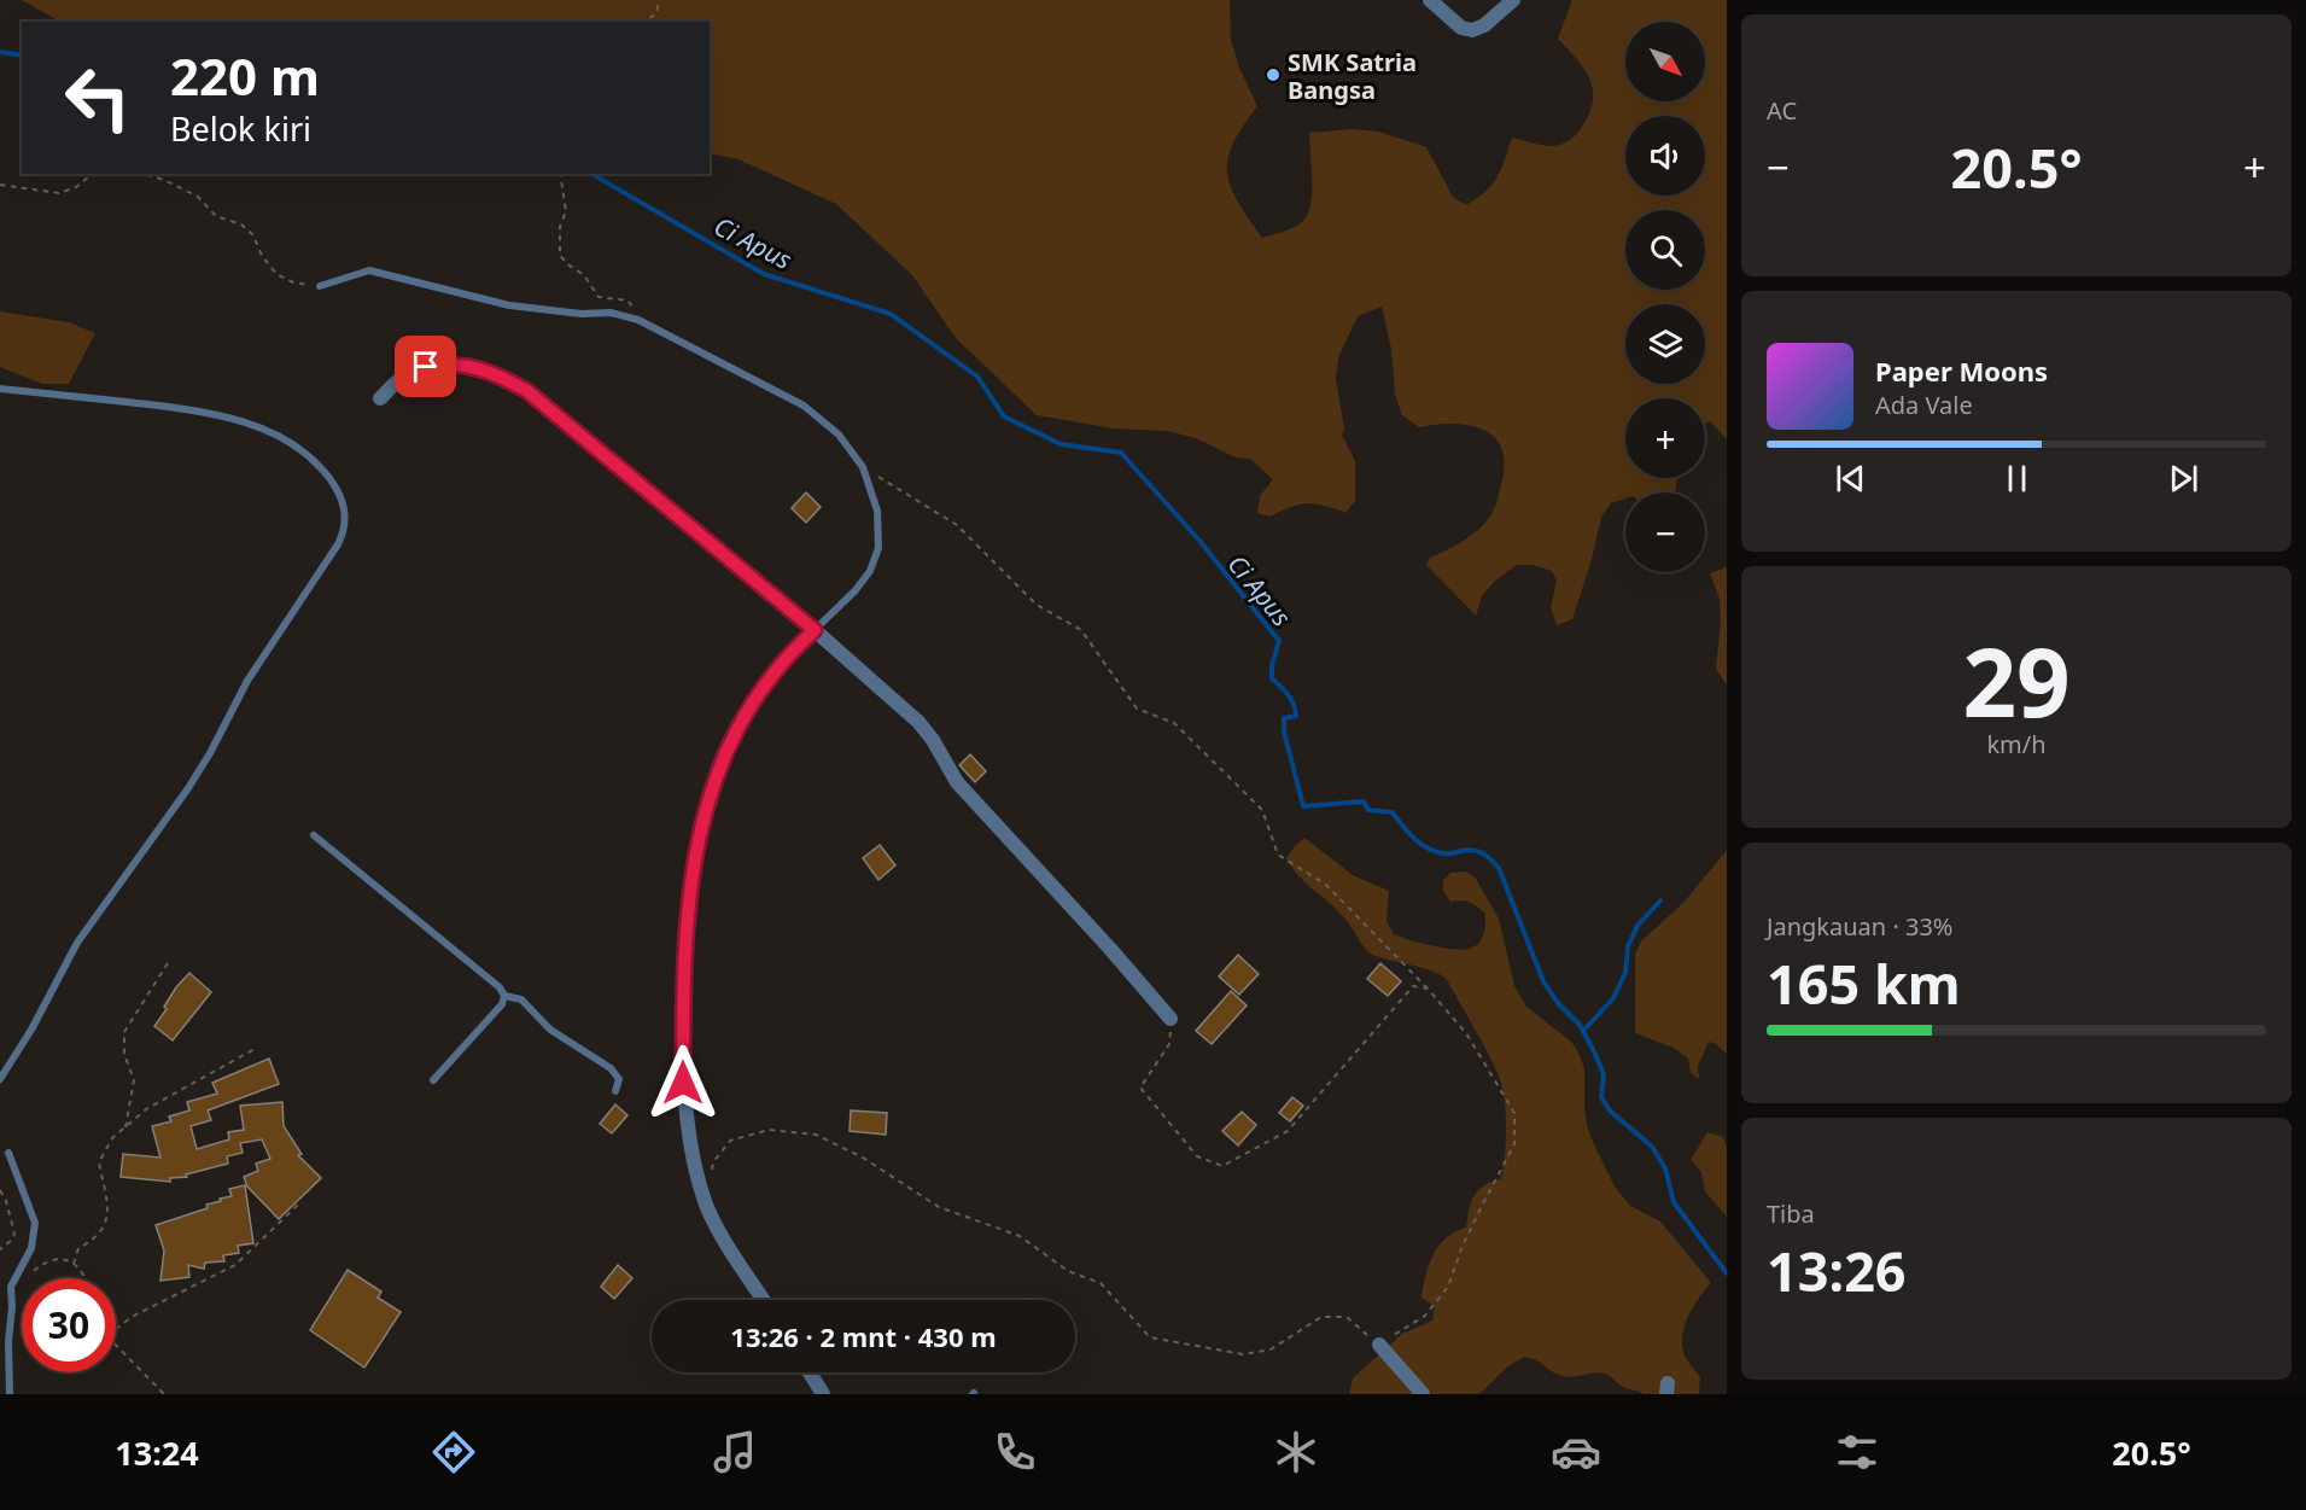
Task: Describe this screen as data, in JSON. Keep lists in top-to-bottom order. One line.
{"water":["Ci Apus"],"places":["SMK Satria Bangsa"],"north":"bottom right","page":{"tile":["AC",["29","km/h"],["Jangkauan · 33%","165 km"],["Tiba","13:26"]],"map_buttons":["+","−"],"turn":["220 m","Belok kiri"],"heat":["−","20.5°","+"],"song":["Paper Moons","Ada Vale"],"limit":"30","trip":"13:26 · 2 mnt · 430 m","tabs":["13:24","20.5°"]}}
